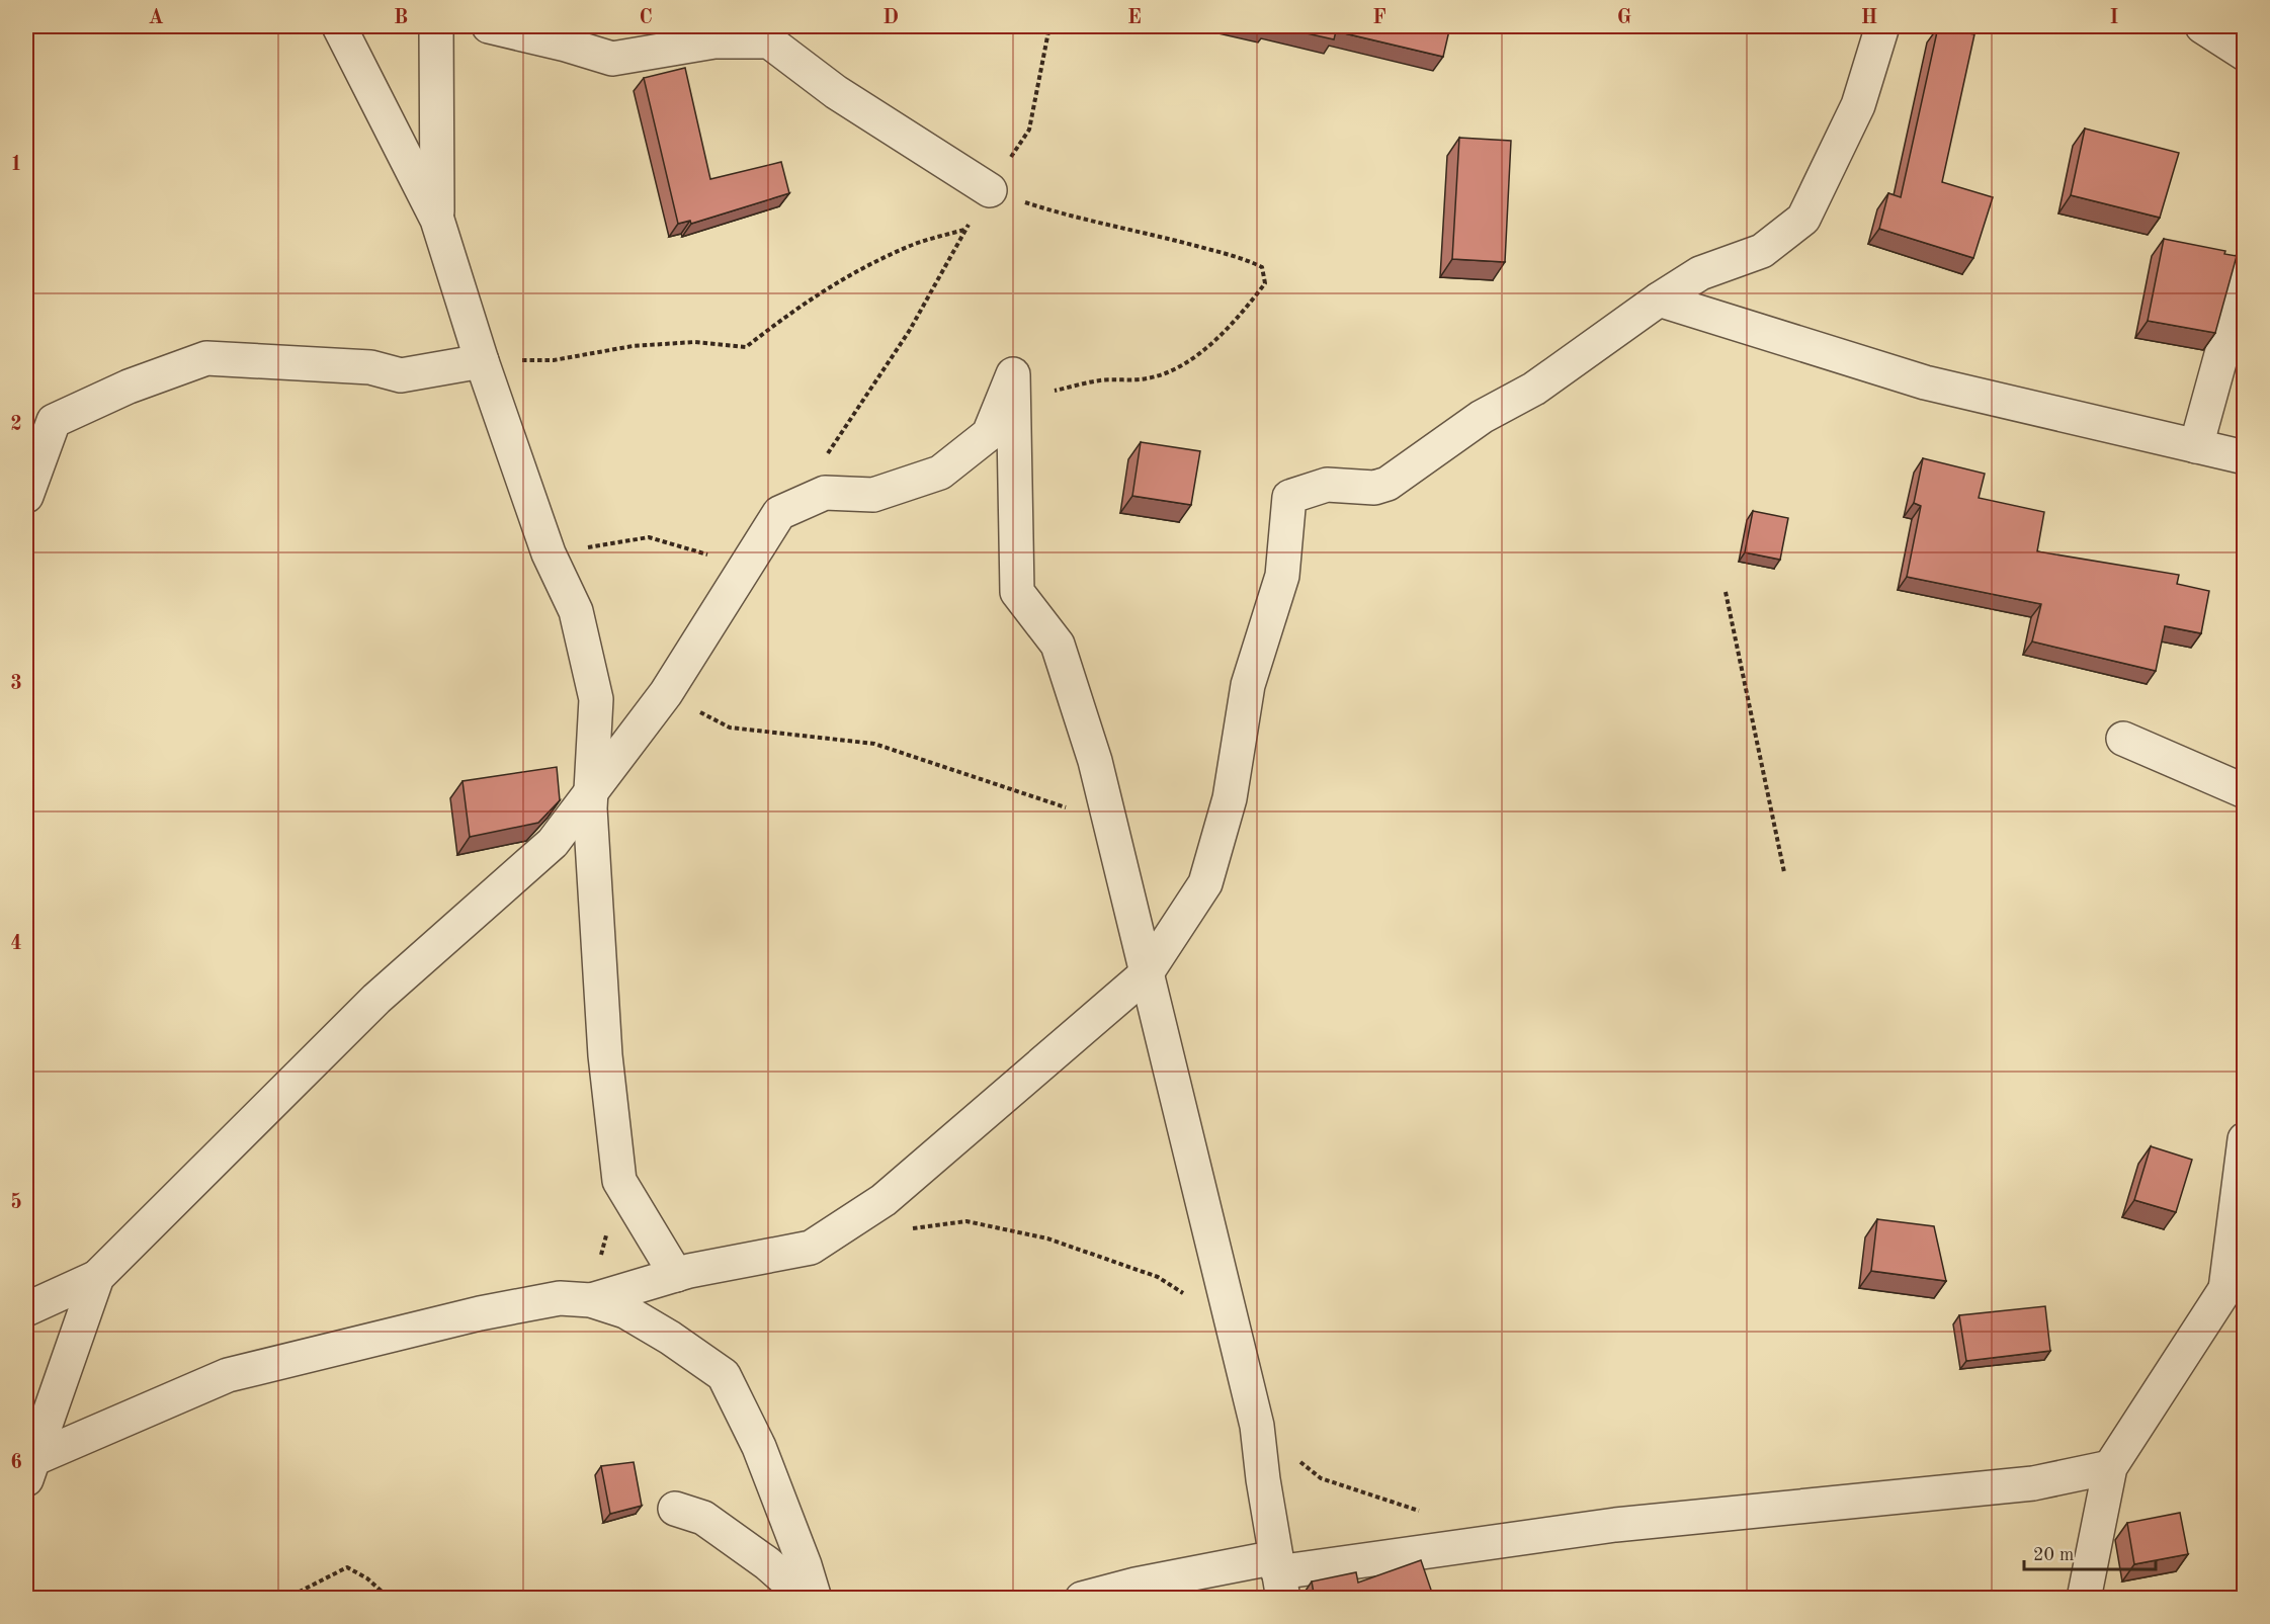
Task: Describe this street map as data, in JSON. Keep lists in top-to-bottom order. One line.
{"scale_bar":"20 m","grid":{"columns":["A","B","C","D","E","F","G","H","I"],"rows":["1","2","3","4","5","6"]}}
